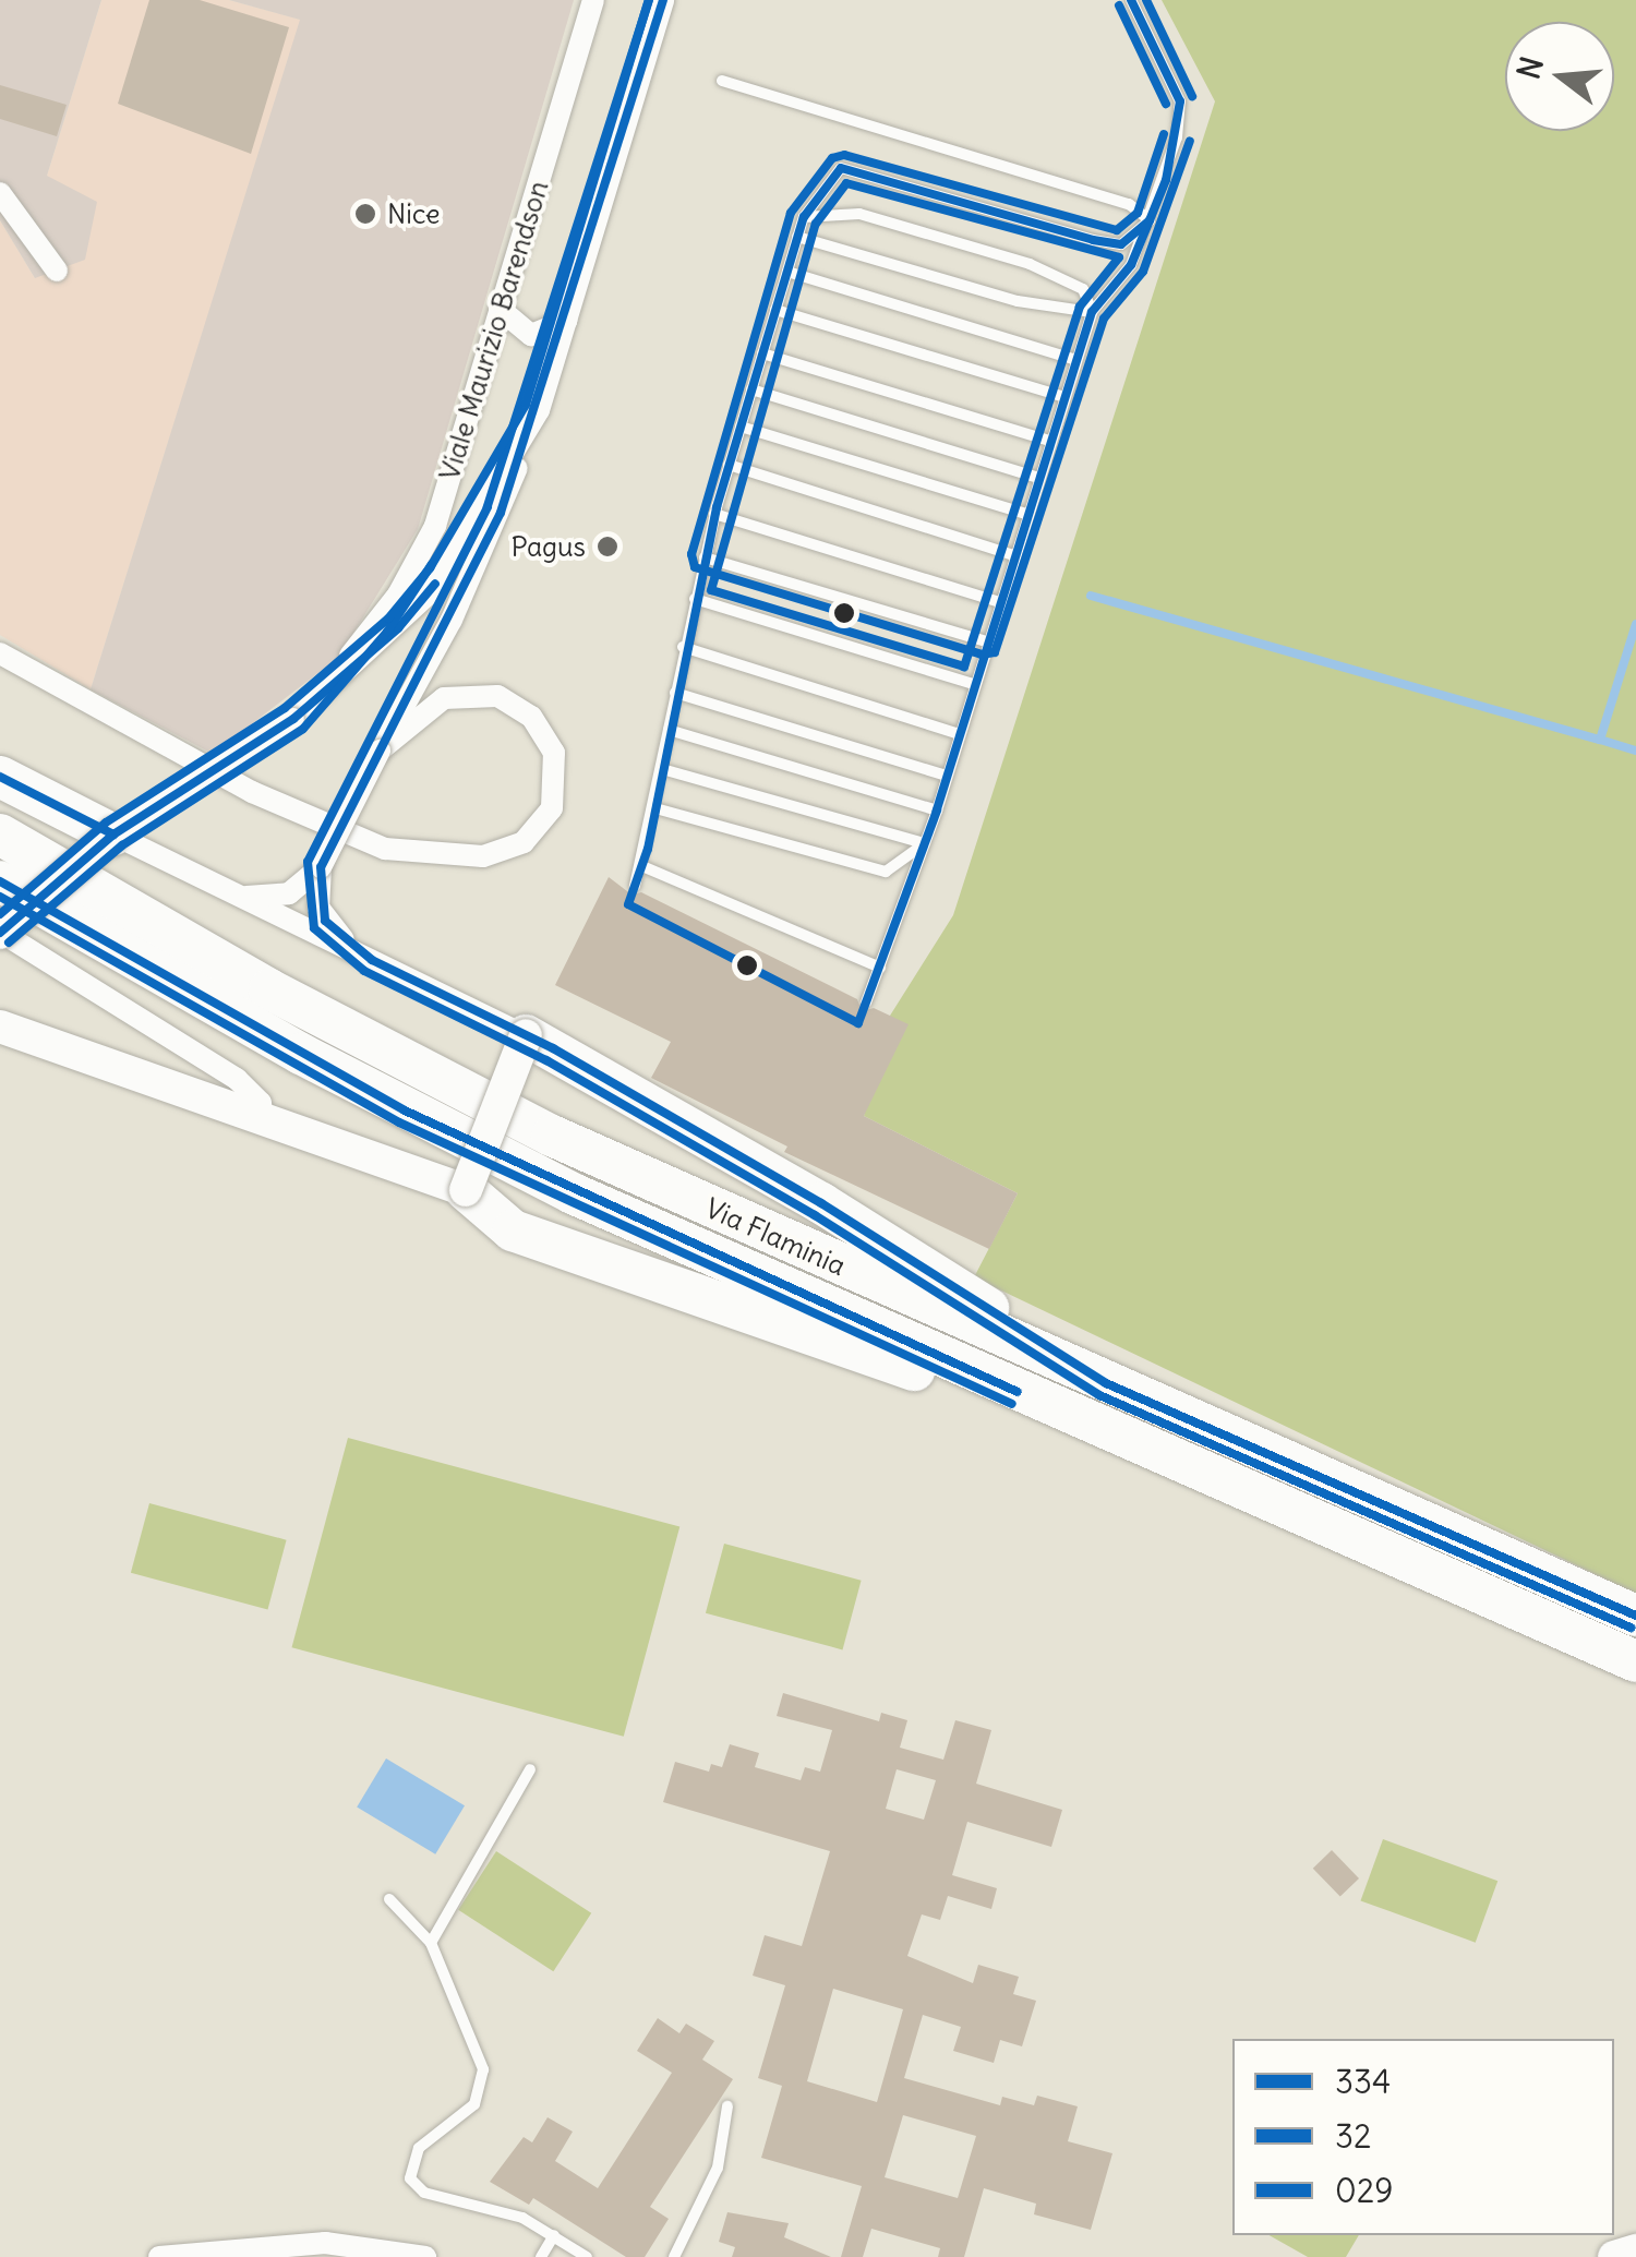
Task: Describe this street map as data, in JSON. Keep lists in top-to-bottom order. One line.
{"streets":{"highway":["Via Flaminia"],"street":["Viale Maurizio Barendson"]},"places":["Nice","Pagus"],"lines":["transit line 334","transit line 32","transit line 029"],"legend":["334","32","029"],"north":"left"}
